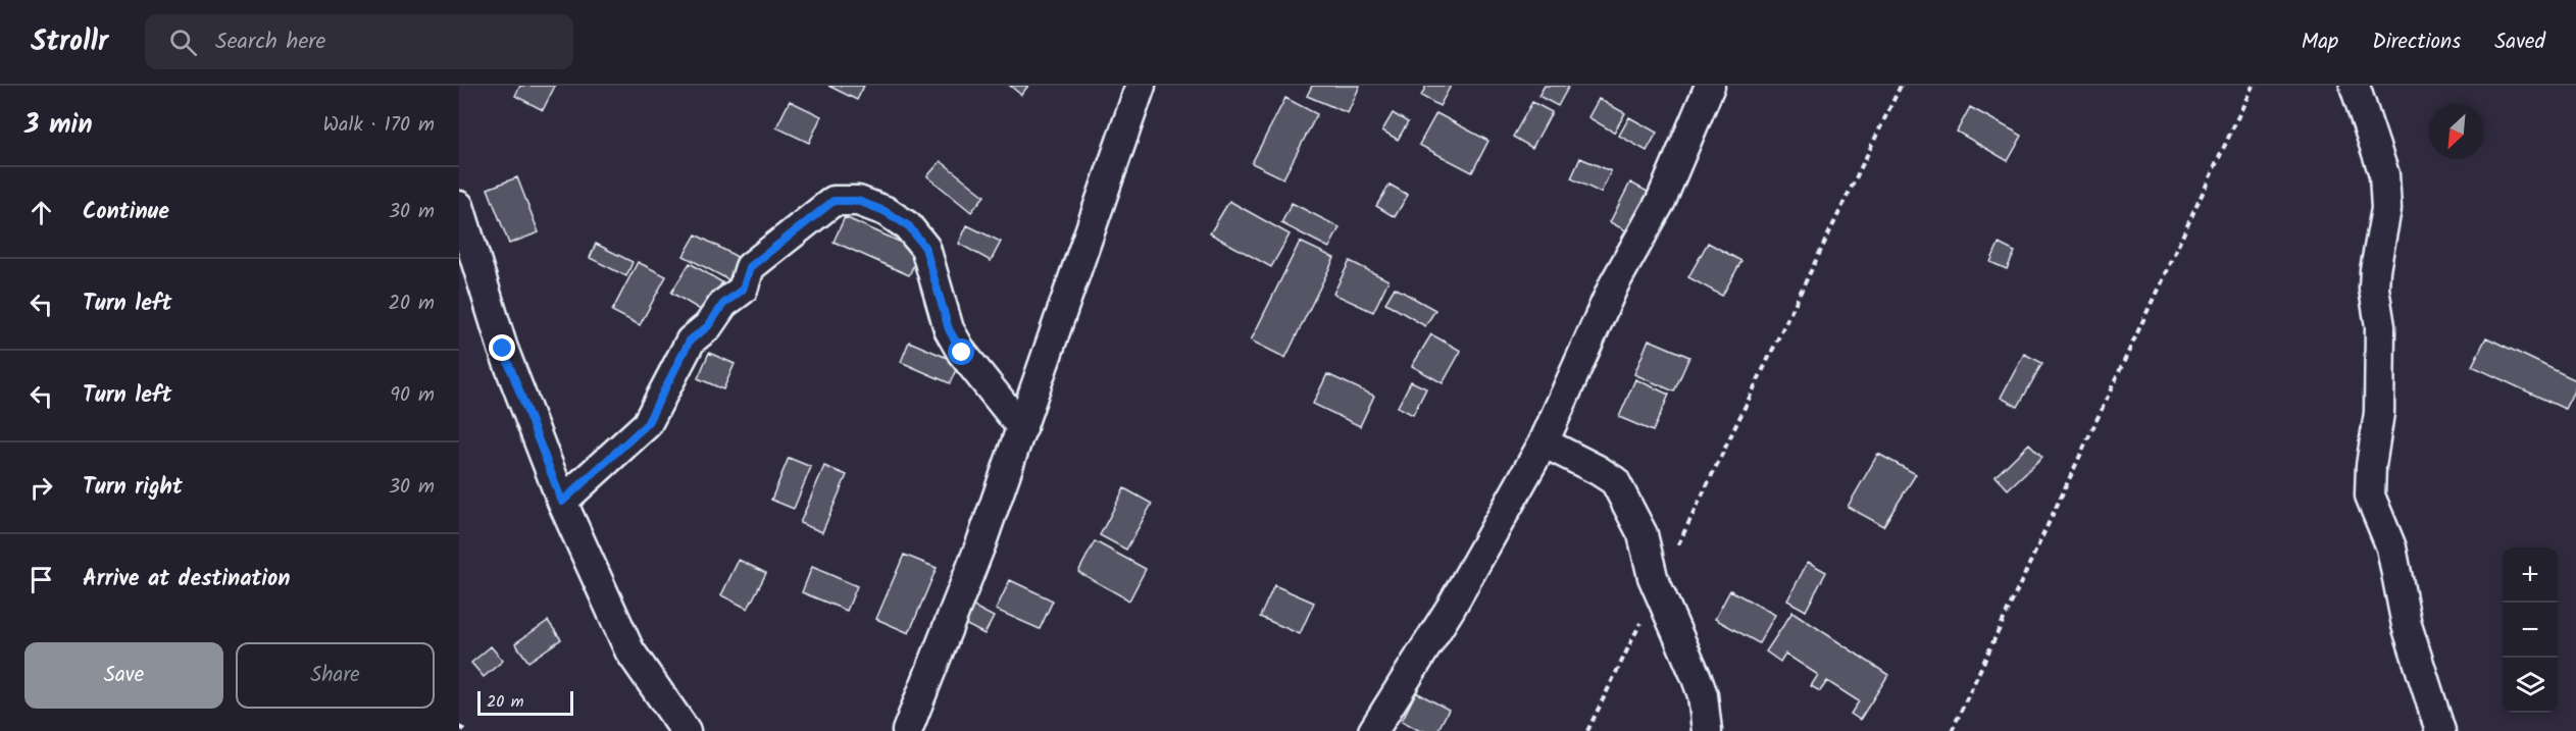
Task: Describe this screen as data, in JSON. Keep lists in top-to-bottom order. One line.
{"scale_bar":"20 m","north":"bottom left","page":{"header":"Strollr","search":"Search here","nav":["Map","Directions","Saved"],"heading":["3 min","Walk · 170 m"],"list":[["Continue","30 m"],["Turn left","20 m"],["Turn left","90 m"],["Turn right","30 m"],"Arrive at destination"],"map_buttons":["+","−"],"buttons":["Save","Share"],"scale":"20 m"}}
